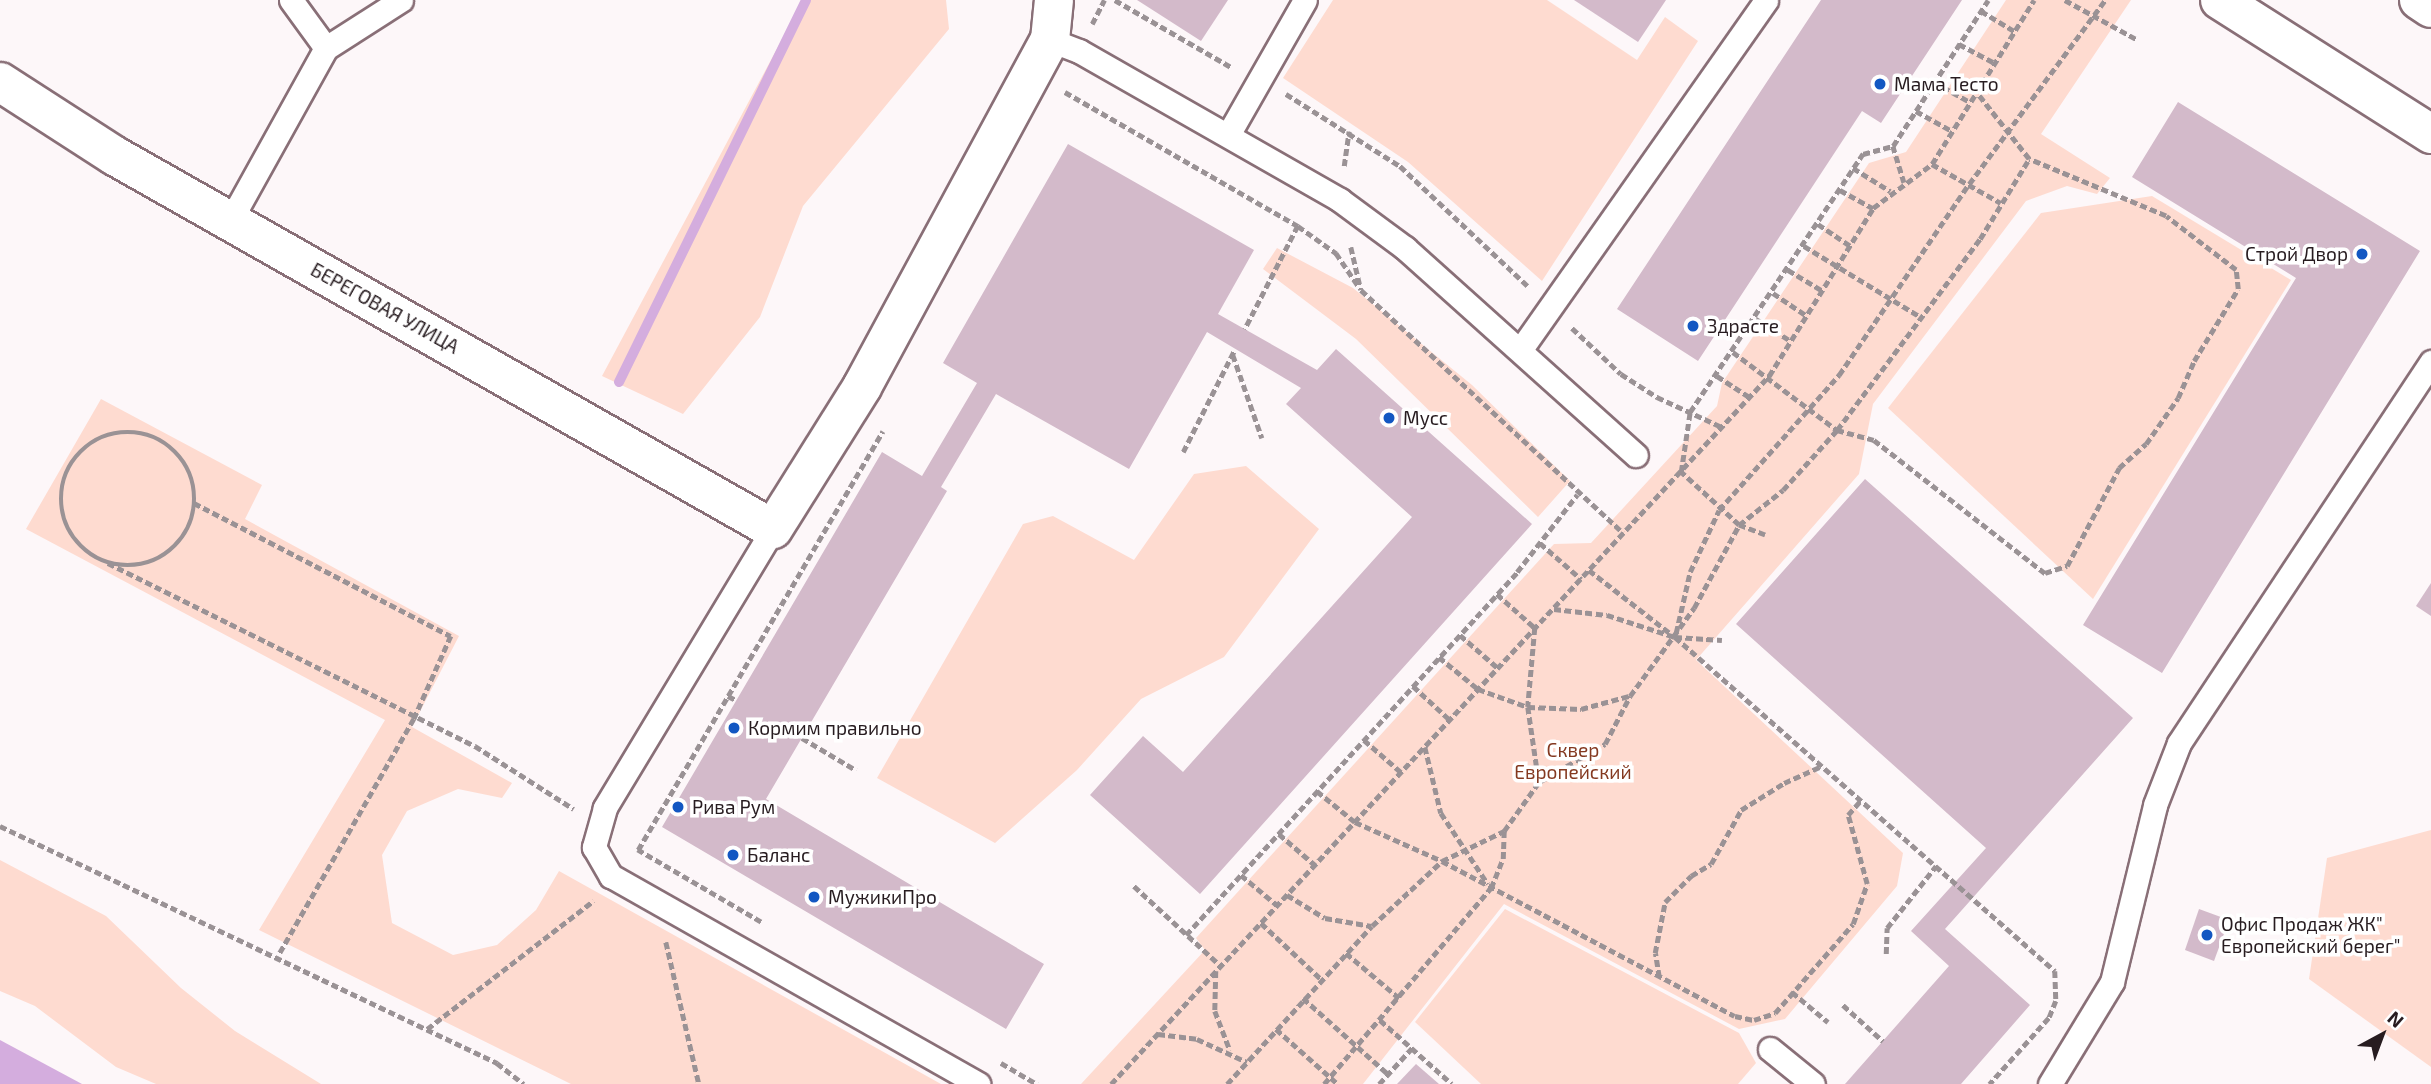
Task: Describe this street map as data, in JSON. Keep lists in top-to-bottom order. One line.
{"streets":{"street":["БЕРЕГОВАЯ УЛИЦА"]},"parks":["Сквер Европейский"],"places":["Мама Тесто","Строй Двор","Здрасте","Мусс","Кормим правильно","Рива Рум","Баланс","МужикиПро","Офис Продаж ЖК\" Европейский берег\""],"north":"top right"}
